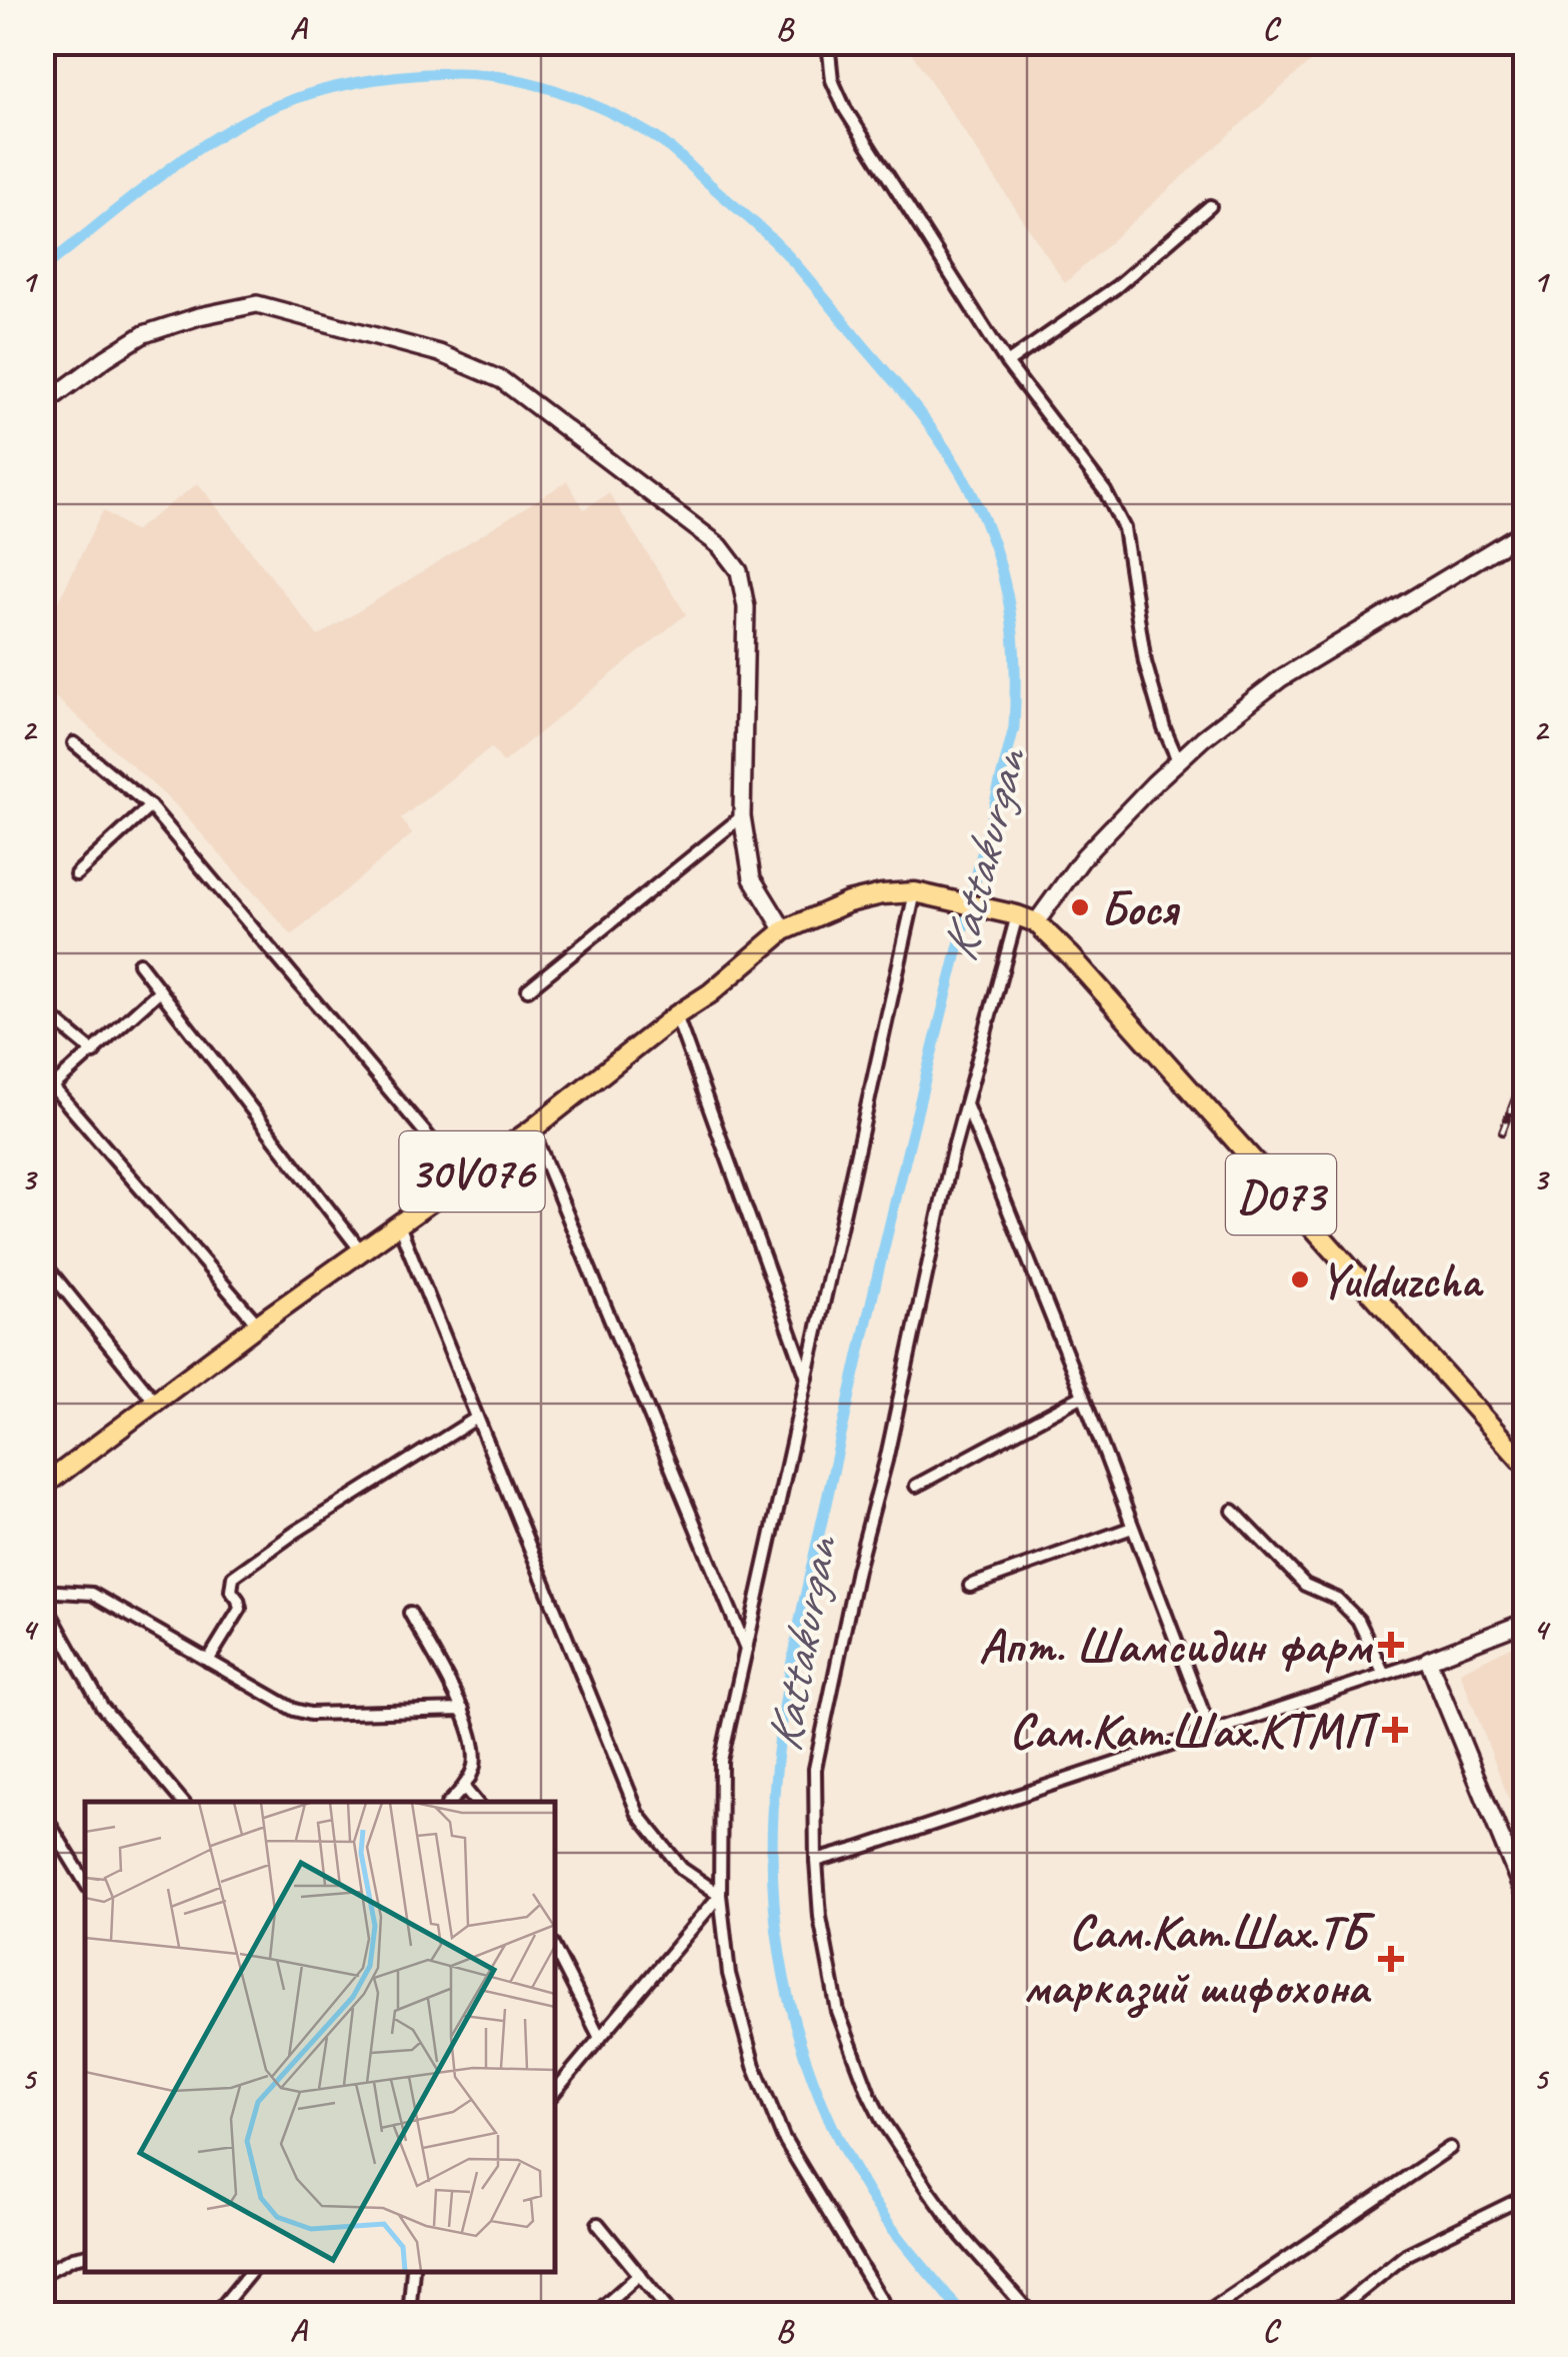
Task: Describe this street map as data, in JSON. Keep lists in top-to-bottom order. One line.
{"streets":{"main road":["30V076","D073"]},"crossings":[["30V076","D073"]],"water":["Kattakurgan"],"places":{"other":["Бося","Yulduzcha"],"health":["Апт. Шамсидин фарм","Сам.Кат.Шах.КТМП","Сам.Кат.Шах.ТБ марказий шифохона"]},"grid":{"columns":["A","B","C"],"rows":["1","2","3","4","5"]}}
